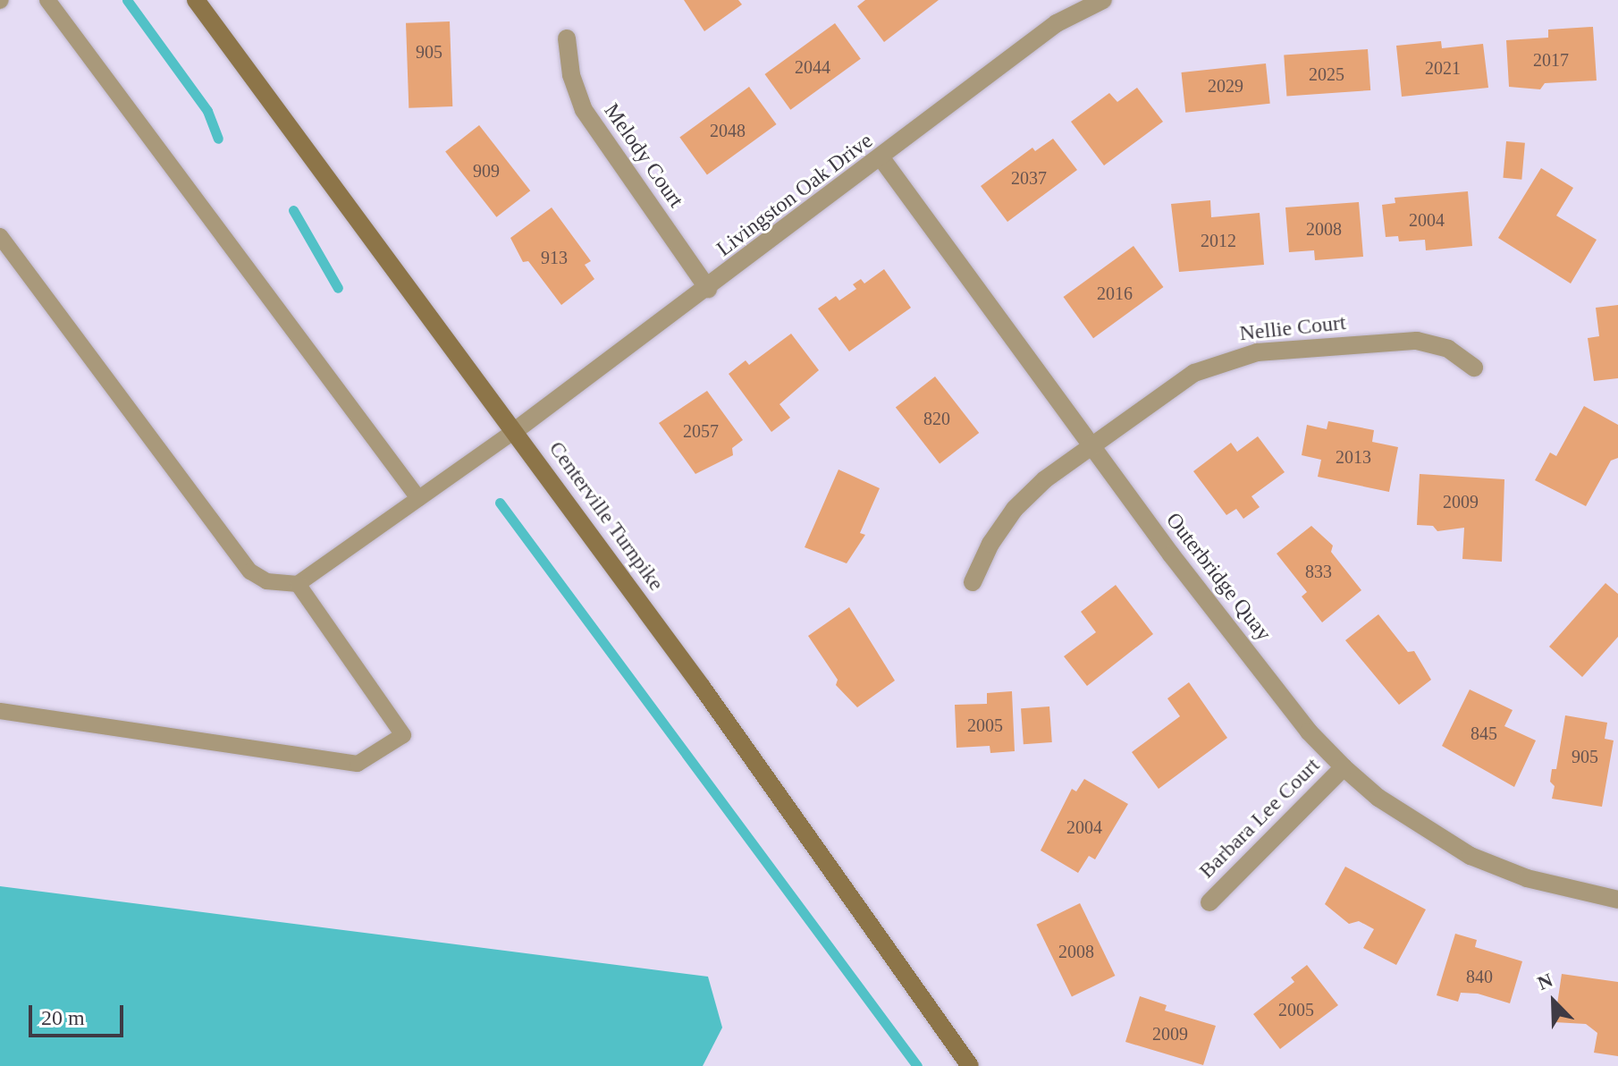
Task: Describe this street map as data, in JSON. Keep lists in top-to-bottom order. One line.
{"streets":{"main road":["Centerville Turnpike"],"street":["Melody Court","Livingston Oak Drive","Nellie Court","Outerbridge Quay","Barbara Lee Court"]},"crossings":[["Melody Court","Livingston Oak Drive"],["Livingston Oak Drive","Centerville Turnpike"],["Livingston Oak Drive","Outerbridge Quay"],["Nellie Court","Outerbridge Quay"],["Outerbridge Quay","Barbara Lee Court"]],"house_numbers":["905","2017","2044","2021","2025","2029","2048","909","2037","2004","2008","2012","913","2016","820","2057","2013","2009","833","2005","845","905","2004","2008","840","2005","2009"],"scale_bar":"20 m","north":"top left"}
